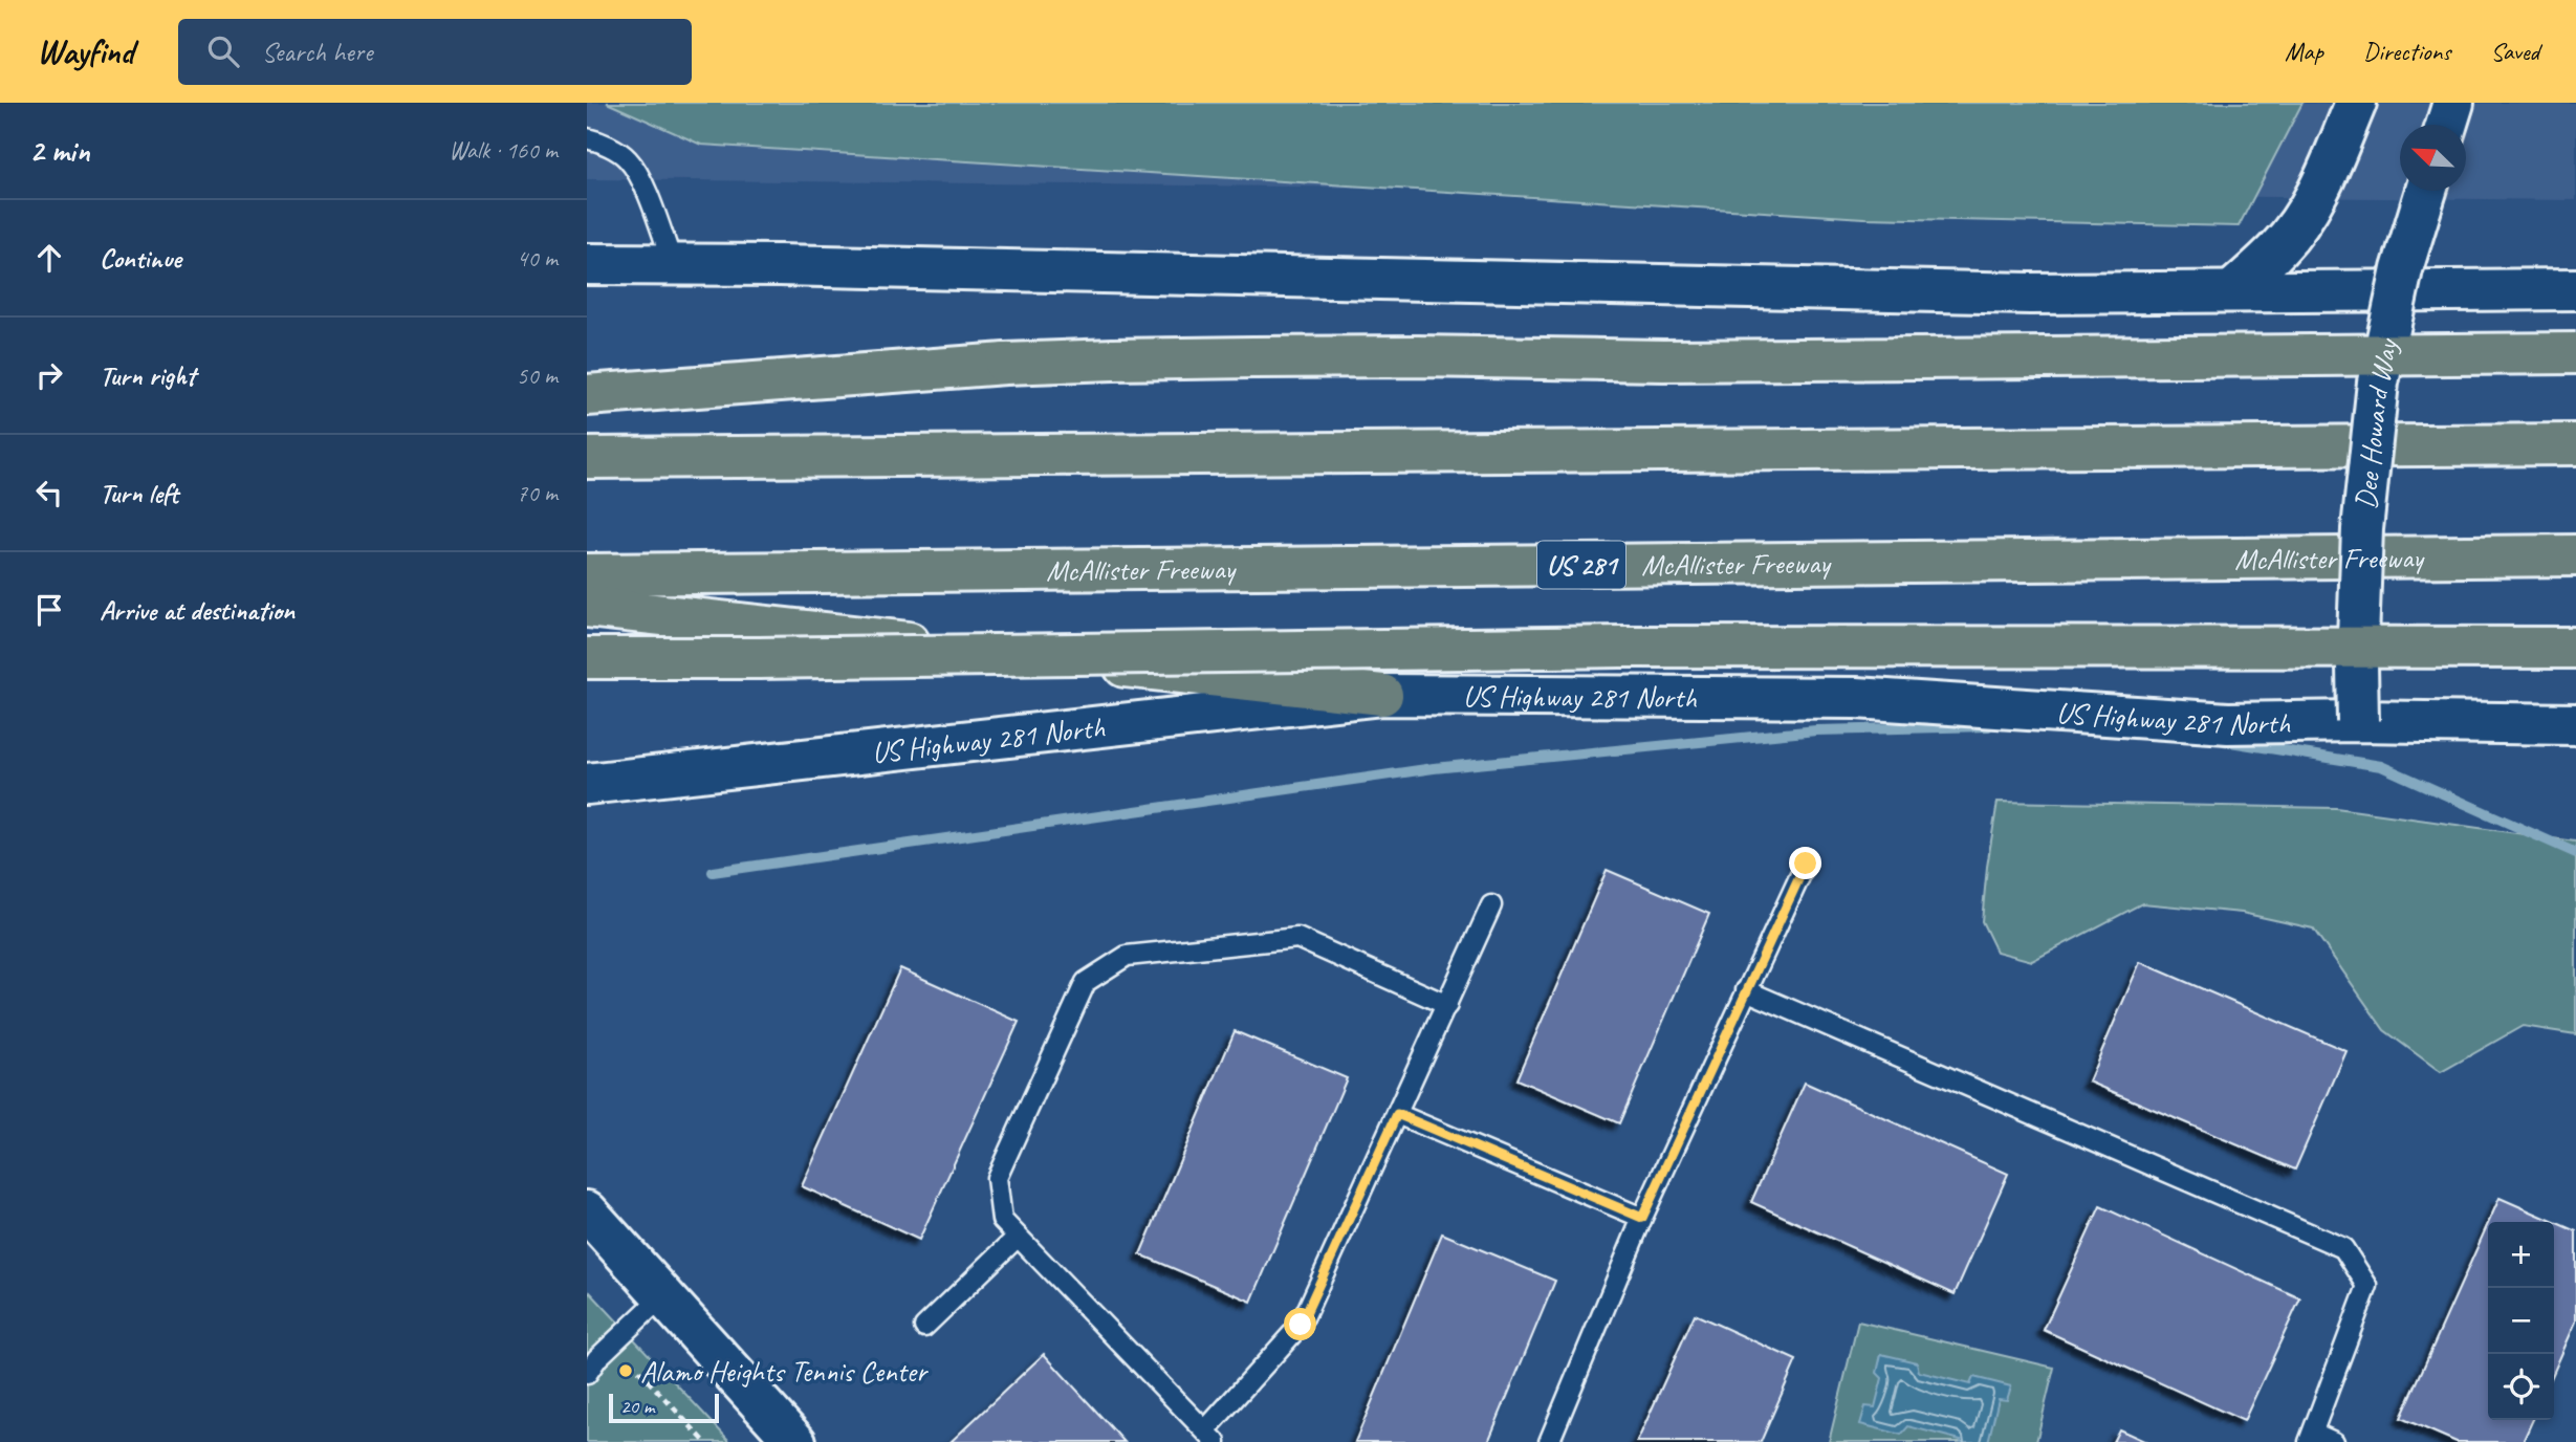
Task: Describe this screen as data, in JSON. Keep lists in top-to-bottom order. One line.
{"streets":{"highway":["McAllister Freeway","US 281"],"main road":["Dee Howard Way","US Highway 281 North"]},"crossings":[["Dee Howard Way","US Highway 281 North"]],"places":["Alamo Heights Tennis Center"],"scale_bar":"20 m","north":"top left","page":{"header":"Wayfind","search":"Search here","nav":["Map","Directions","Saved"],"heading":["2 min","Walk · 160 m"],"list":[["Continue","40 m"],["Turn right","50 m"],["Turn left","70 m"],"Arrive at destination"],"map_buttons":["+","−"],"scale":"20 m"}}
